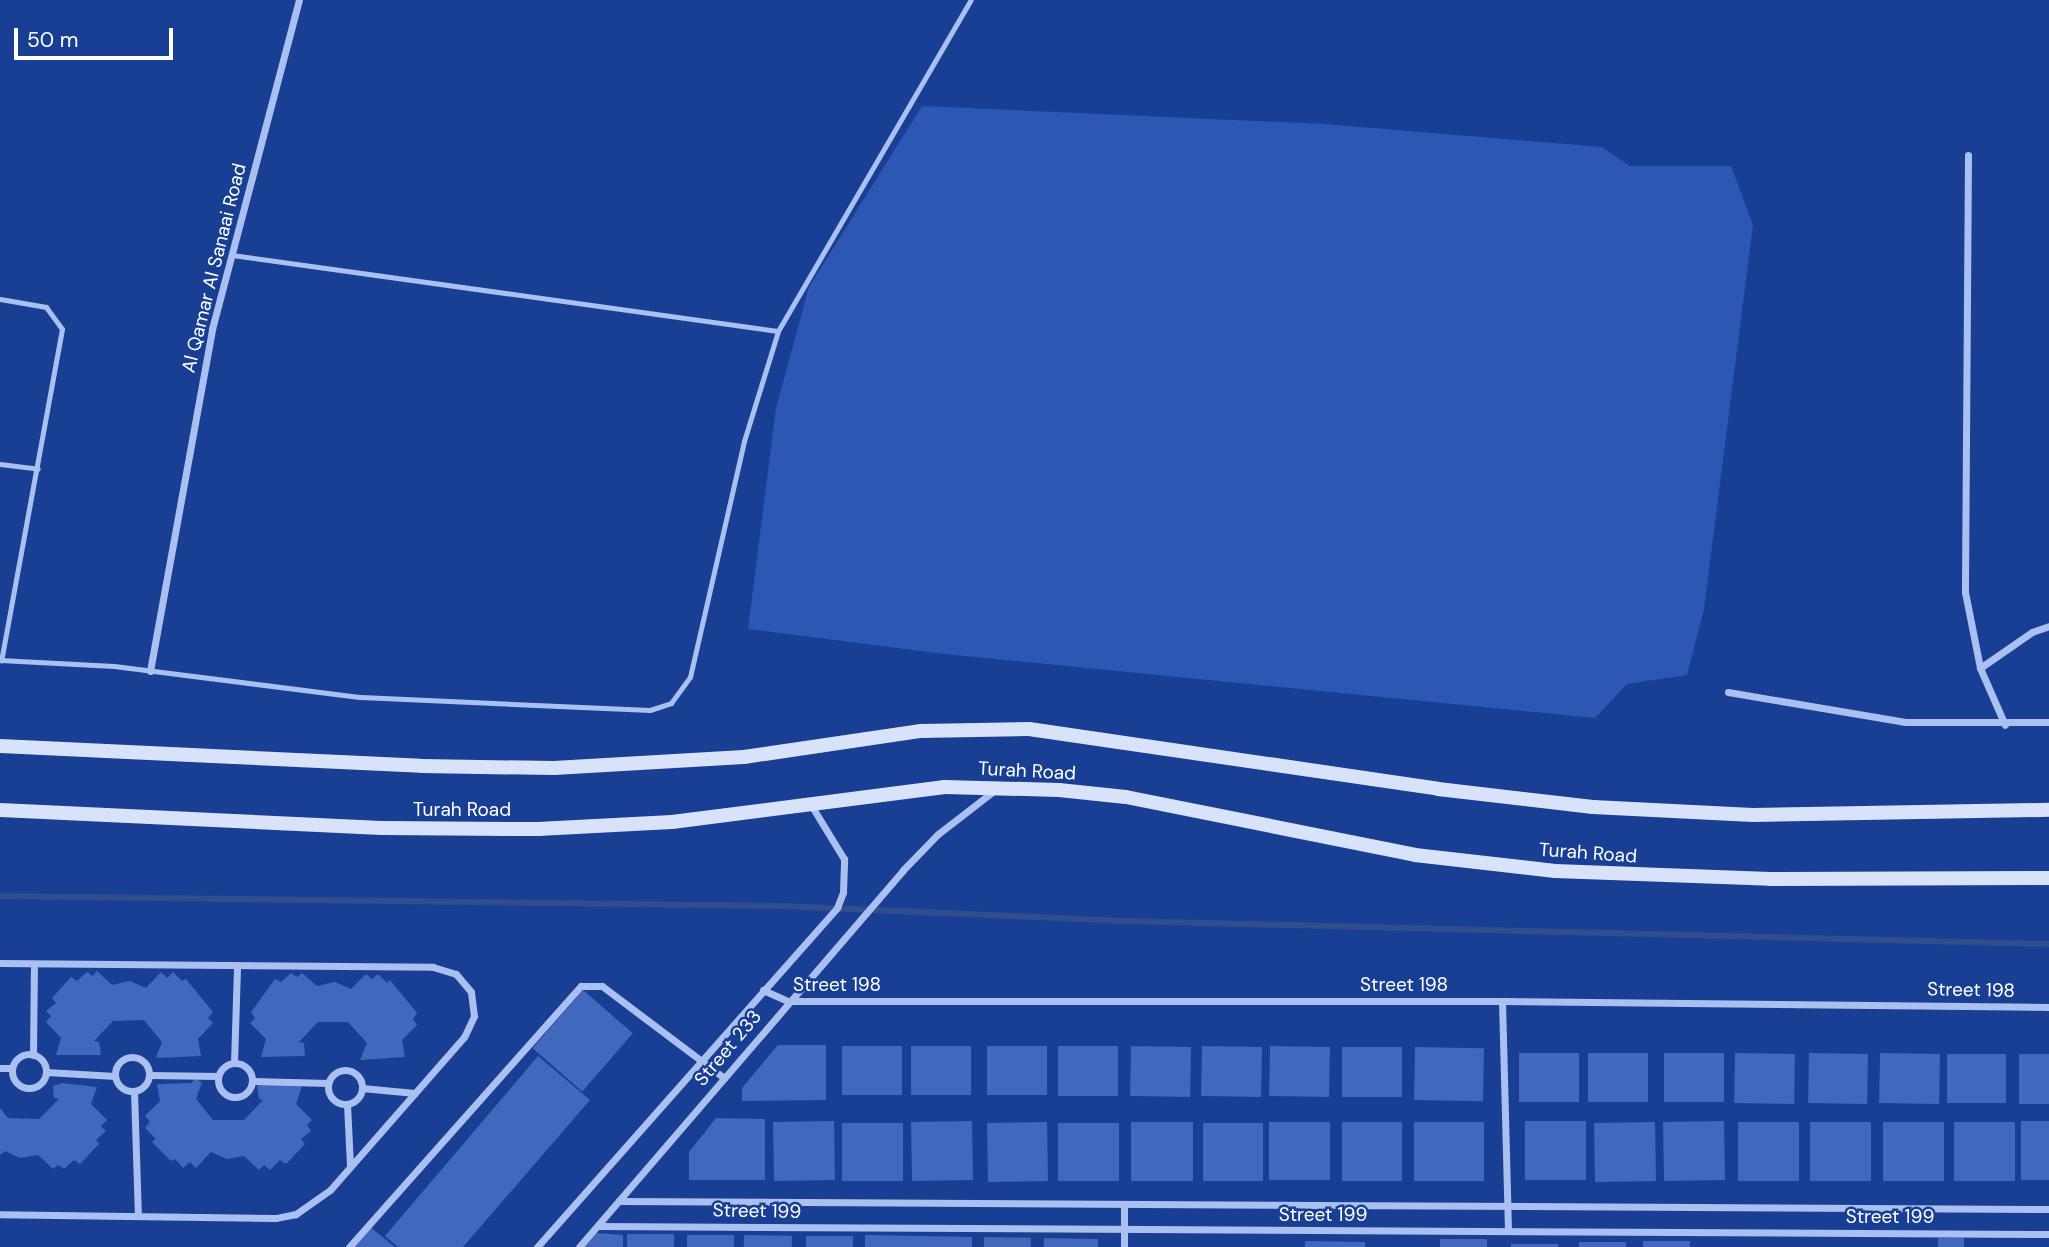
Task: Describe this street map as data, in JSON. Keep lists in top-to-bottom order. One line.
{"streets":{"main road":["Turah Road"],"street":["Al Qamar Al Sanaai Road","Street 198","Street 233","Street 199"]},"crossings":[["Turah Road","Street 233"],["Street 198","Street 233"],["Street 233","Street 199"]],"scale_bar":"50 m"}
